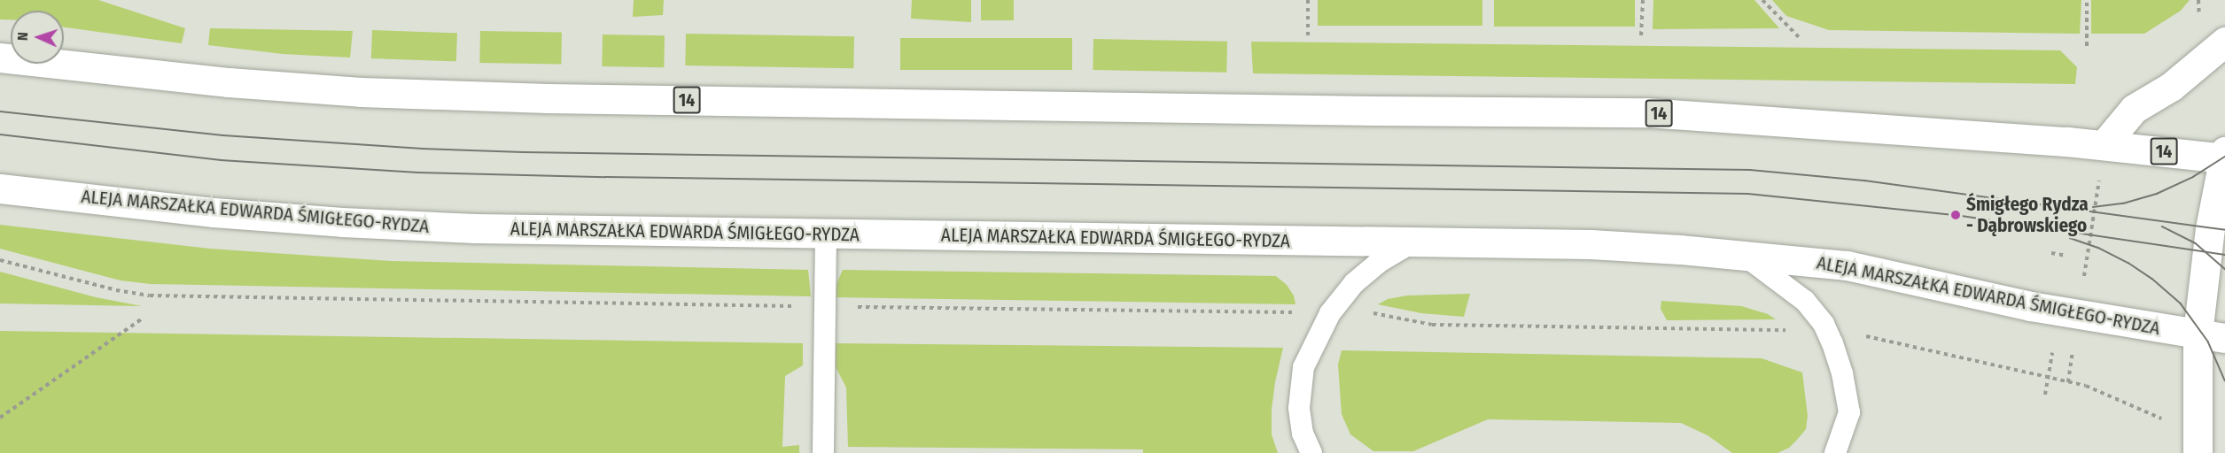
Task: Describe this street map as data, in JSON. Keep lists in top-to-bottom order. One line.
{"streets":{"main road":["14","ALEJA MARSZAŁKA EDWARDA ŚMIGŁEGO-RYDZA"]},"places":["Śmigłego Rydza - Dąbrowskiego"],"north":"left"}
